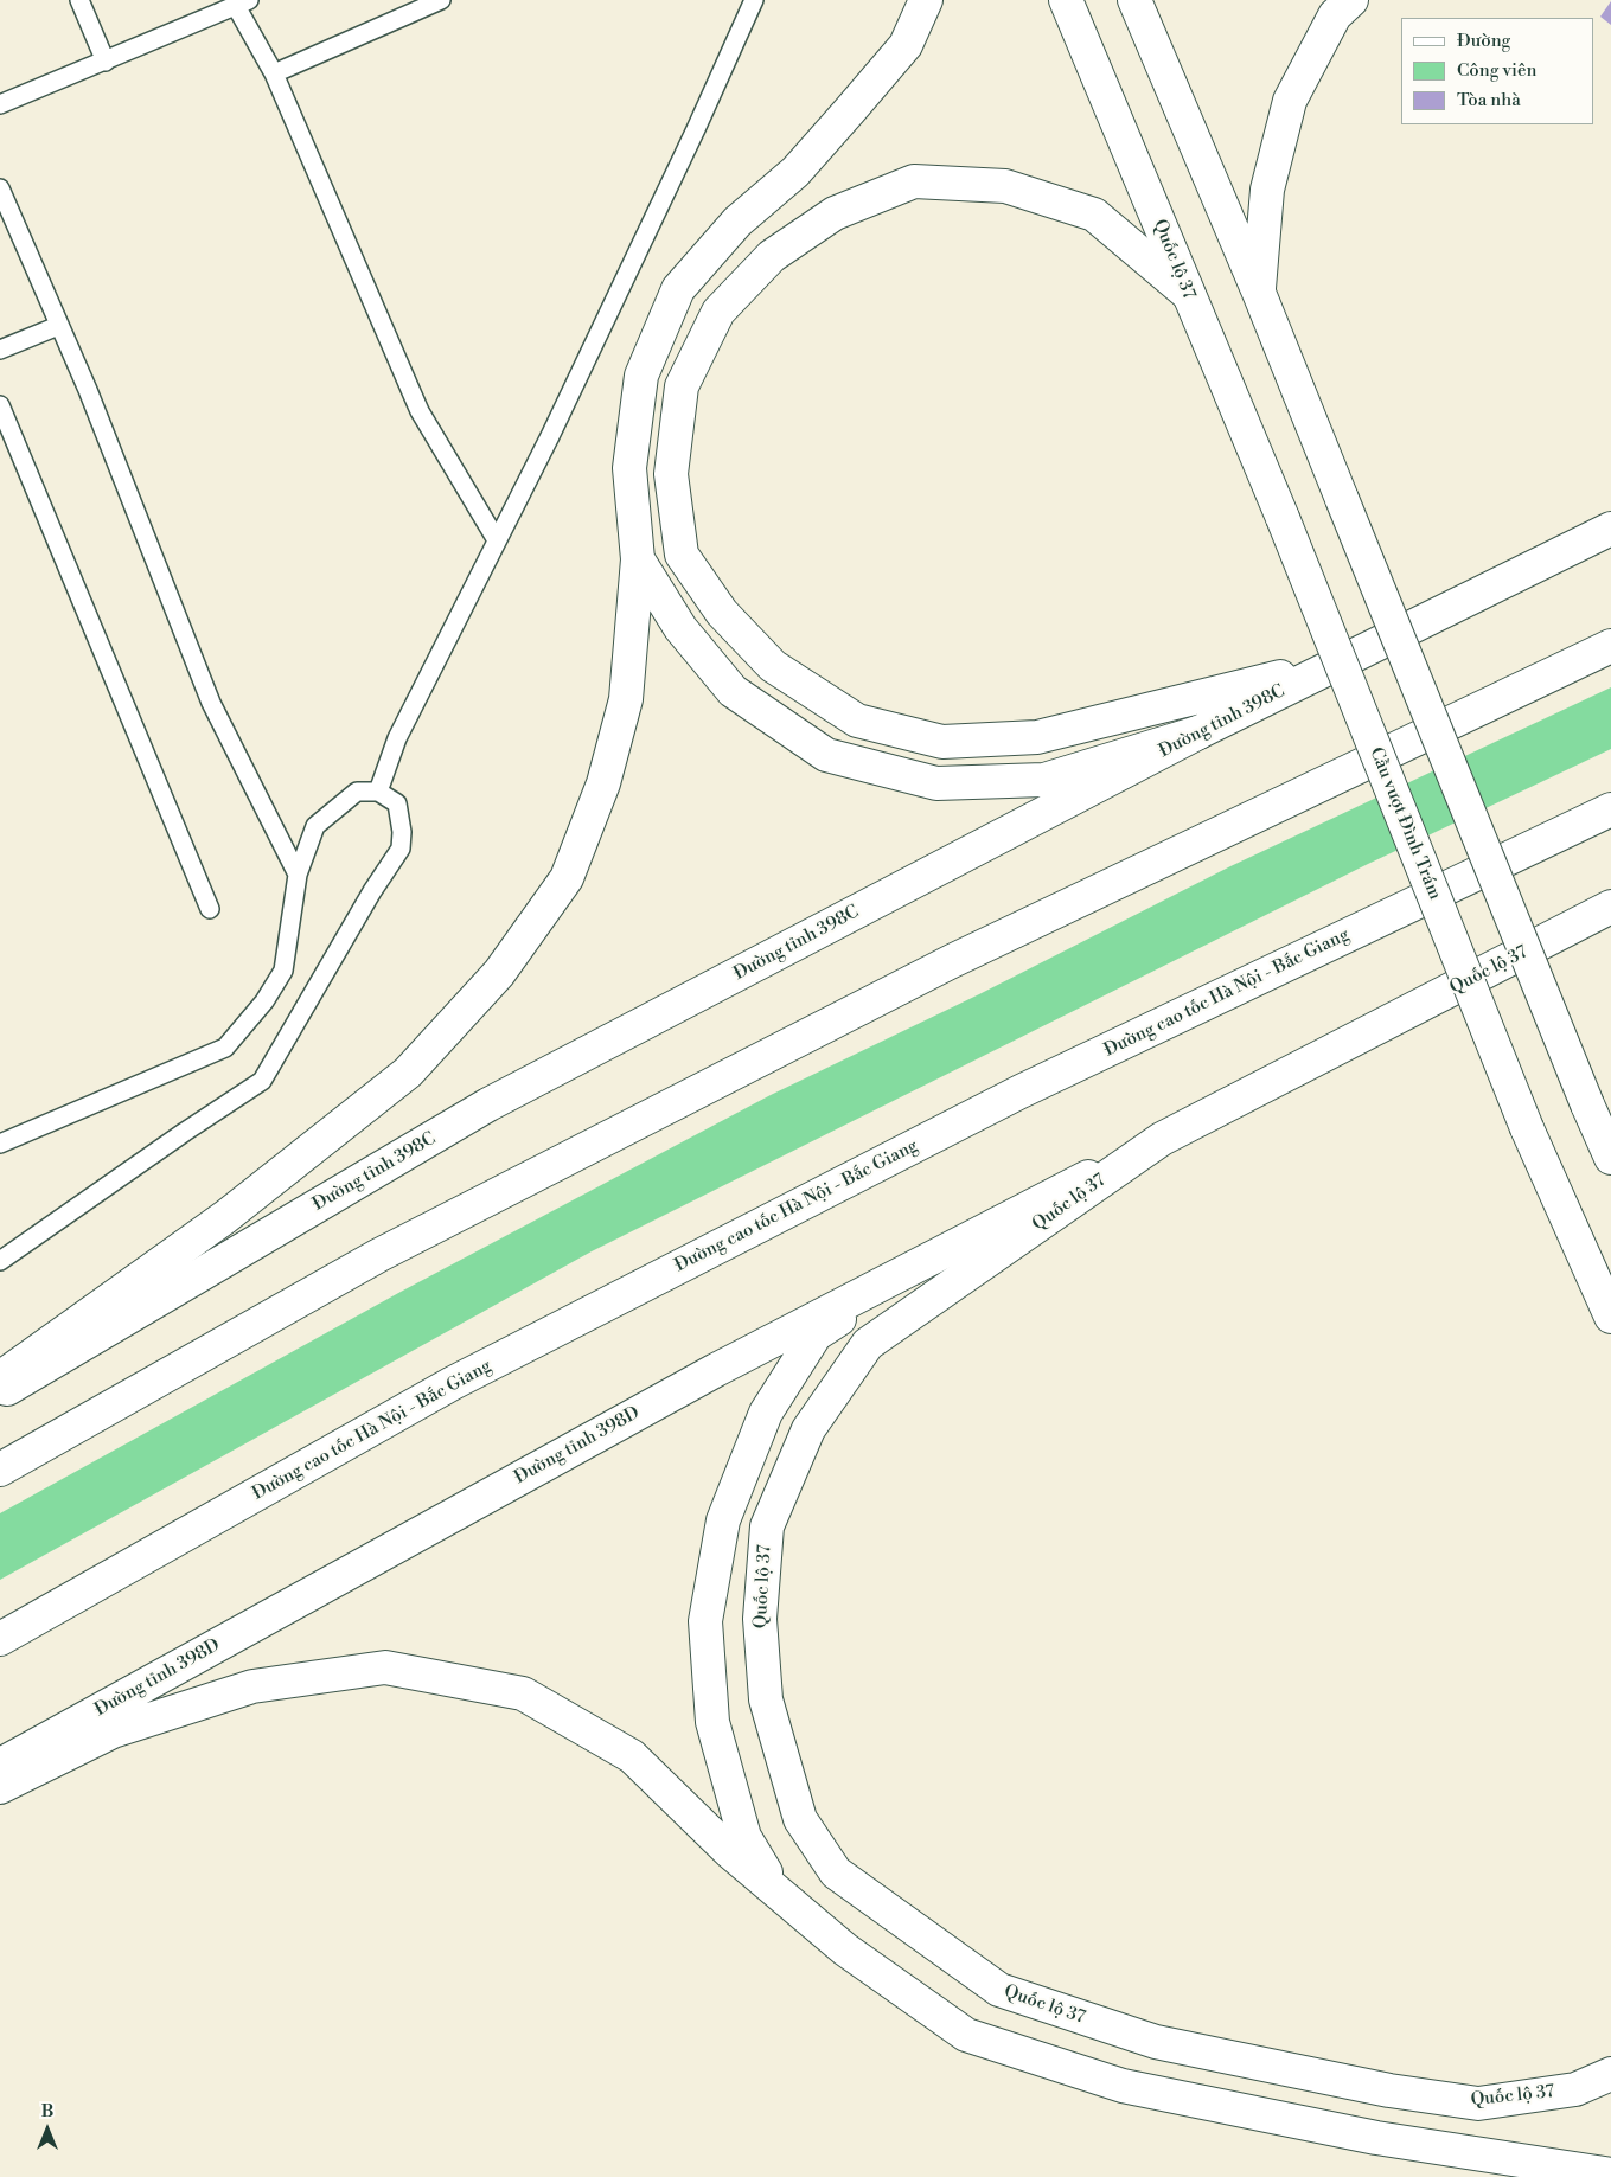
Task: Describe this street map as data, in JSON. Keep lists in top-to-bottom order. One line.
{"streets":{"main road":["Quốc lộ 37","Đường tỉnh 398C","Cầu vượt Đình Trám","Đường cao tốc Hà Nội - Bắc Giang","Đường tỉnh 398D"]},"crossings":[["Quốc lộ 37","Cầu vượt Đình Trám"],["Quốc lộ 37","Đường tỉnh 398D"]],"legend":["Đường","Công viên","Tòa nhà"],"north":"top"}
